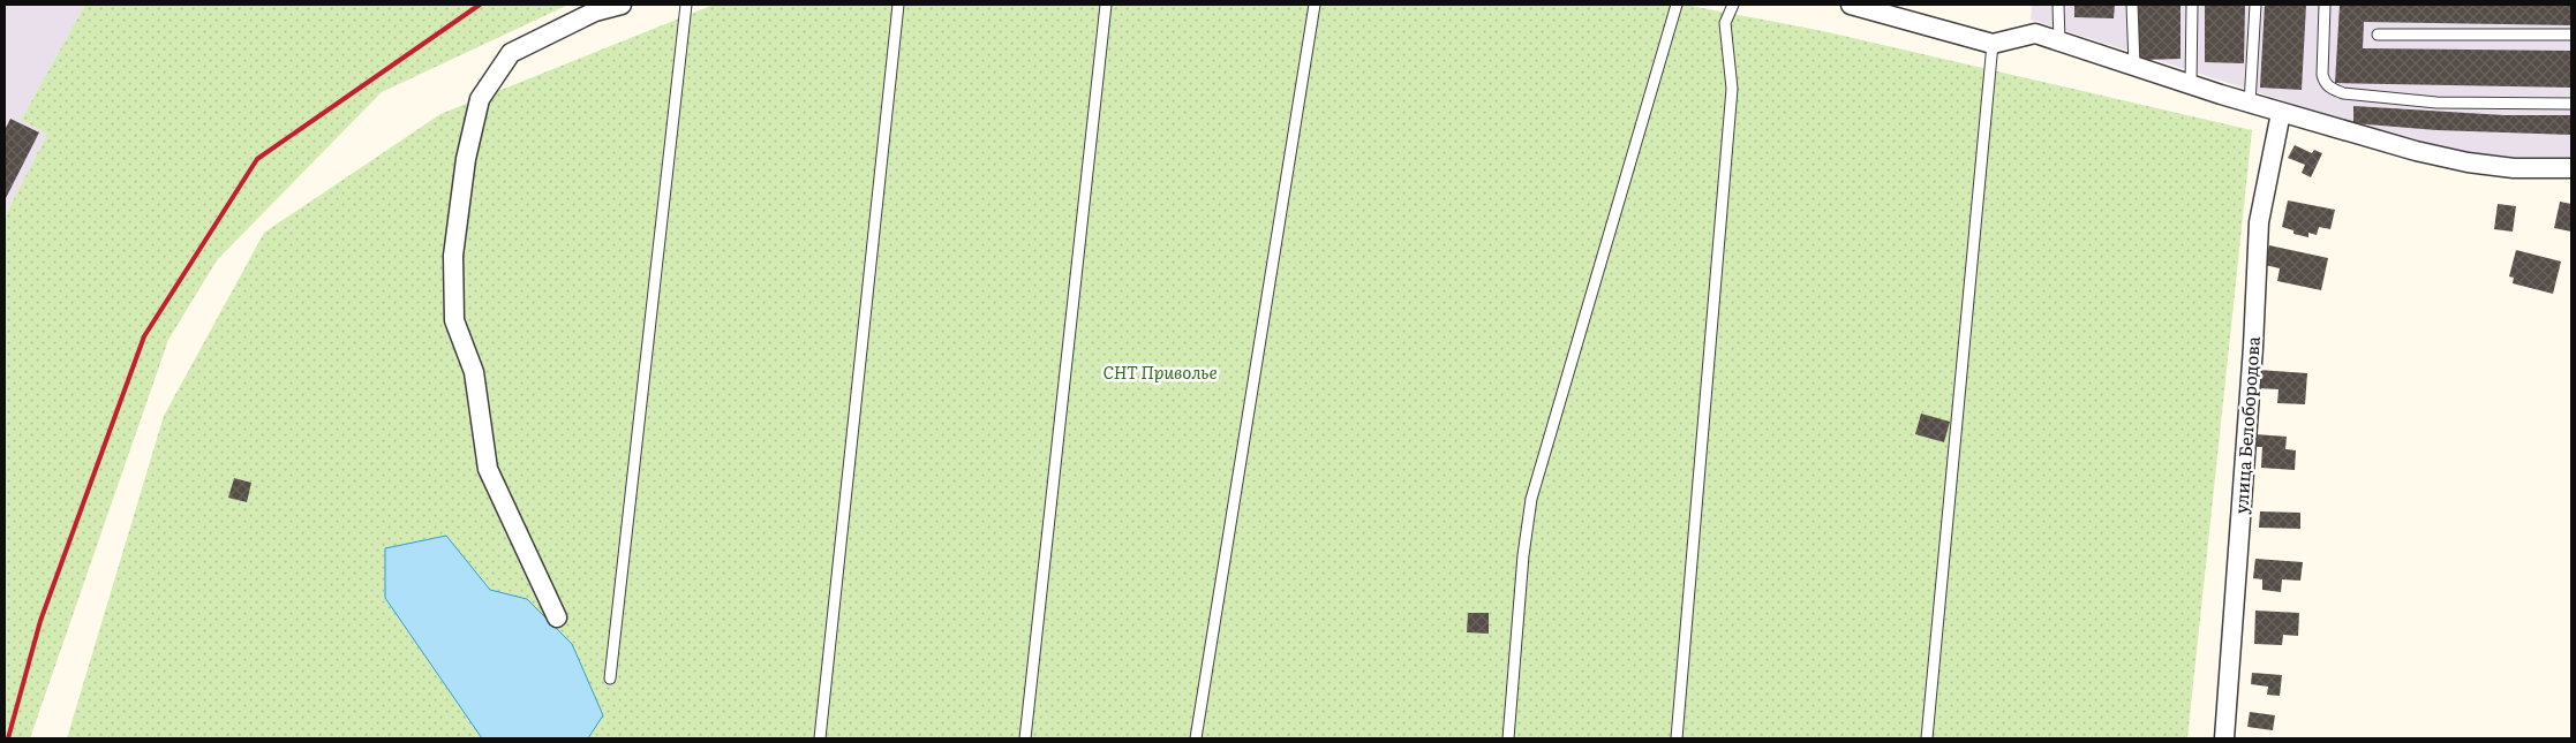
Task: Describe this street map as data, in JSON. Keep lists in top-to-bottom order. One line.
{"streets":{"street":["улица Белобородова"]},"parks":["СНТ Приволье"]}
